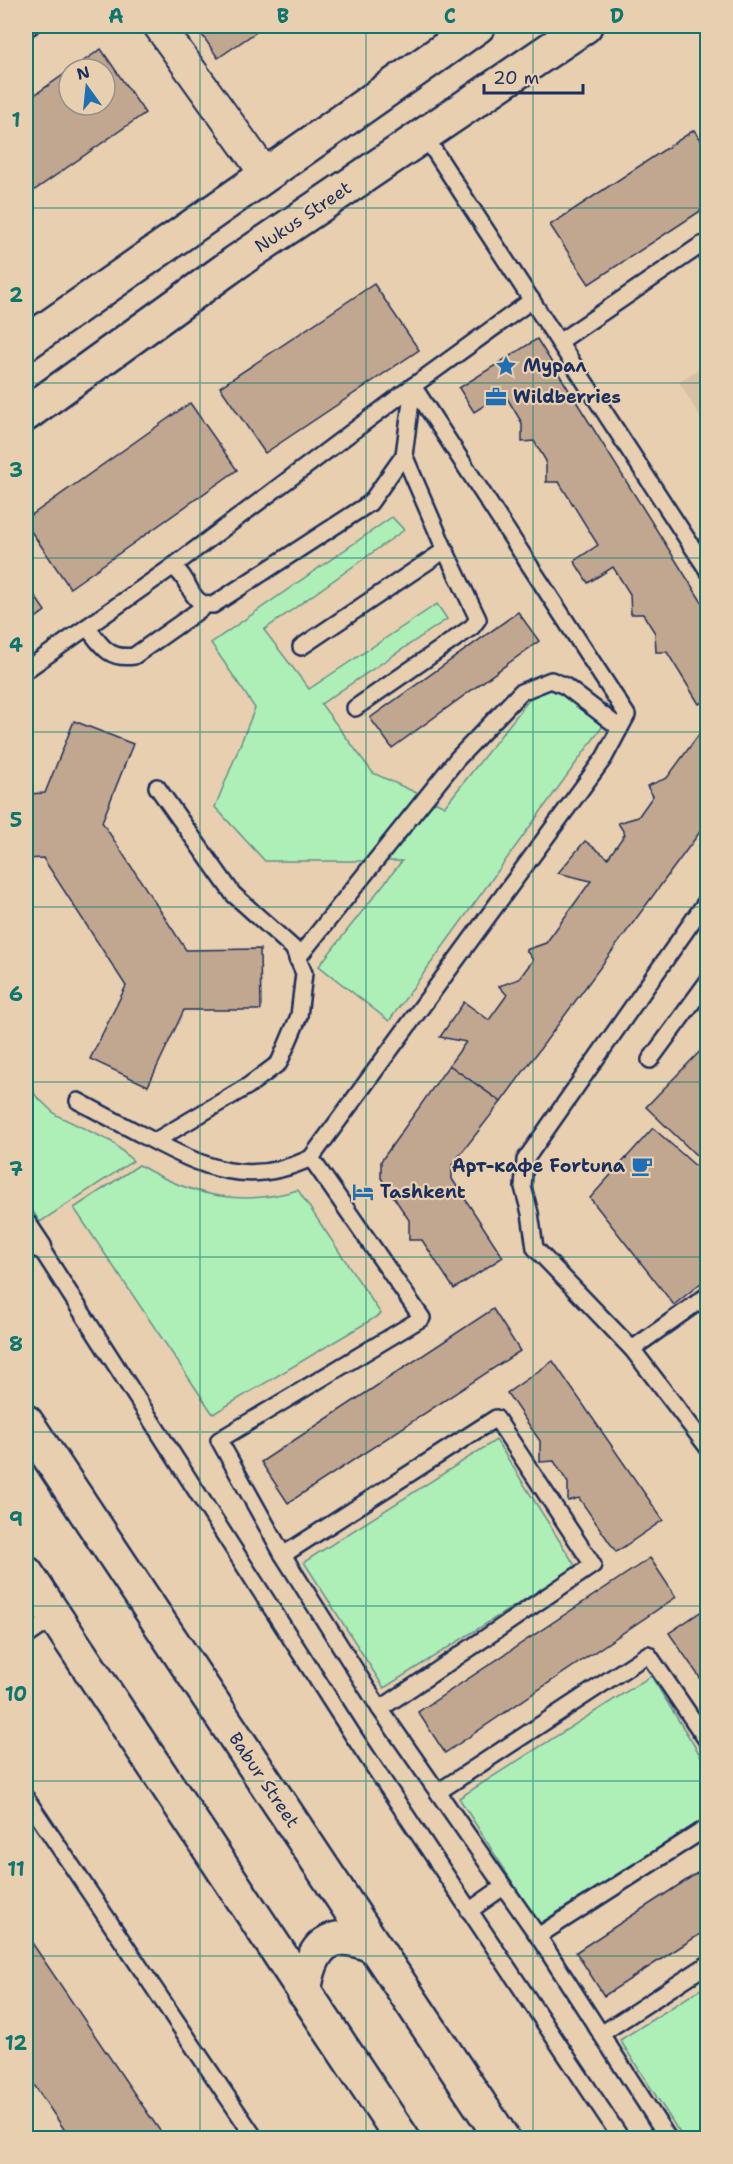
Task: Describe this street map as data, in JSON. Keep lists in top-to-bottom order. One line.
{"streets":{"main road":["Nukus Street","Babur Street"]},"places":{"place":["Мурал"],"office":["Wildberries"],"cafe":["Арт-кафе Fortuna"],"hotel":["Tashkent"]},"scale_bar":"20 m","north":"top","grid":{"columns":["A","B","C","D"],"rows":["1","2","3","4","5","6","7","8","9","10","11","12"]}}
